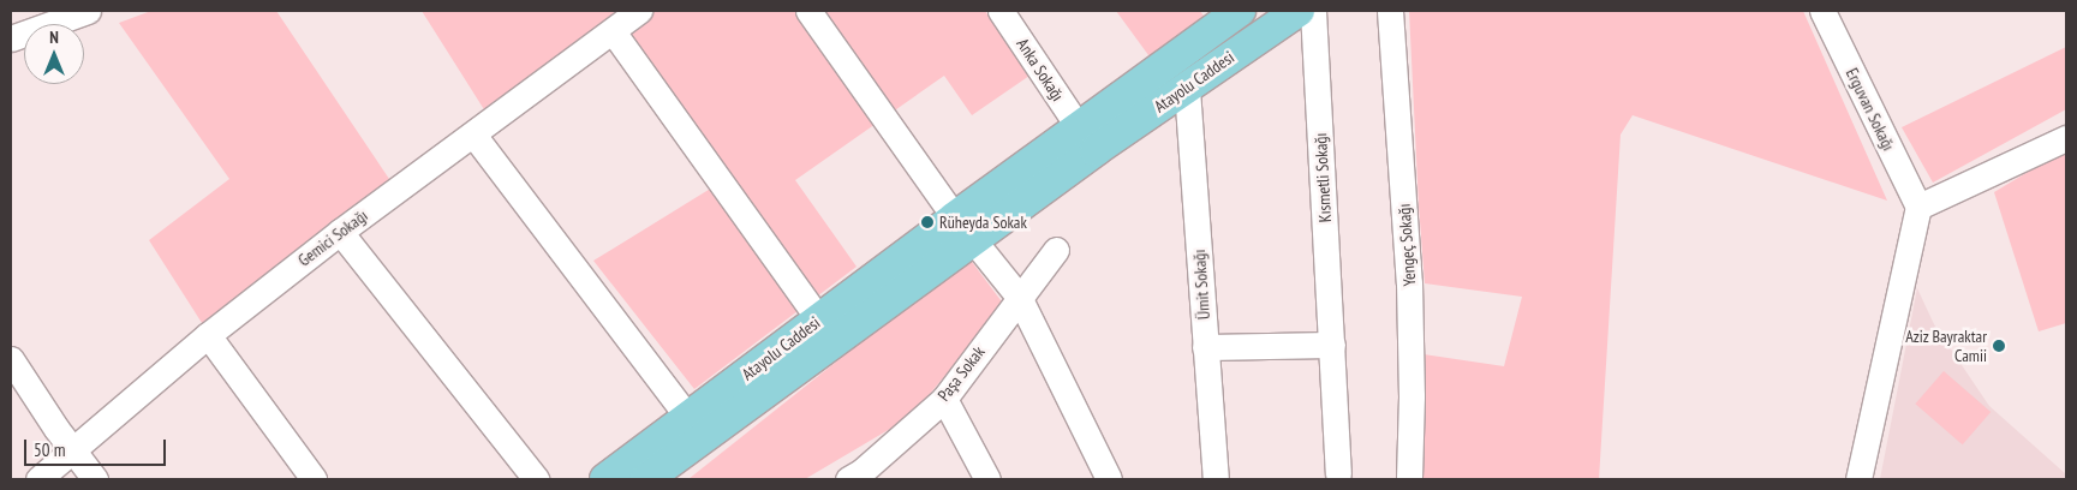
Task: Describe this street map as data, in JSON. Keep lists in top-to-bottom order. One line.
{"streets":{"main road":["Atayolu Caddesi"],"street":["Anka Sokağı","Erguvan Sokağı","Kısmetli Sokağı","Gemici Sokağı","Yengeç Sokağı","Ümit Sokağı","Paşa Sokak"]},"crossings":[["Anka Sokağı","Atayolu Caddesi"],["Atayolu Caddesi","Ümit Sokağı"]],"places":["Rüheyda Sokak","Aziz Bayraktar Camii"],"scale_bar":"50 m","north":"top"}
